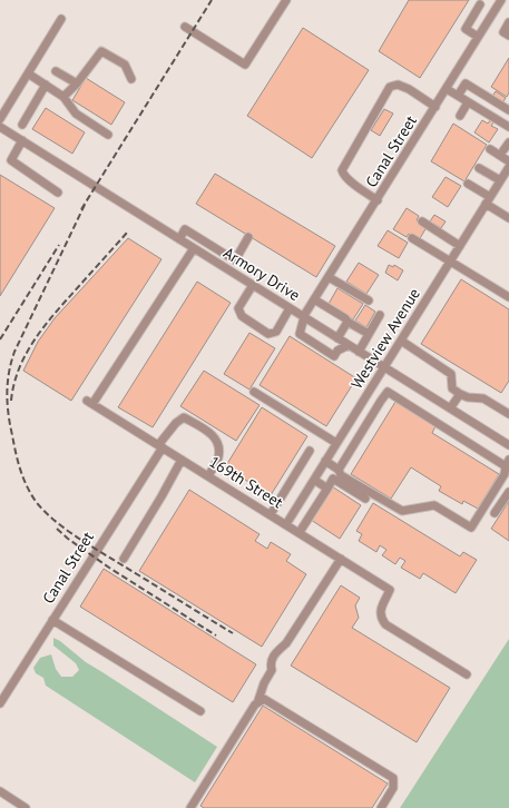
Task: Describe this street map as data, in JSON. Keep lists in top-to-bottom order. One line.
{"streets":{"street":["Canal Street","Armory Drive","Westview Avenue","169th Street"]},"crossings":[["Canal Street","Armory Drive"],["Canal Street","169th Street"],["Armory Drive","Westview Avenue"],["Armory Drive","169th Street"],["Westview Avenue","169th Street"]]}
